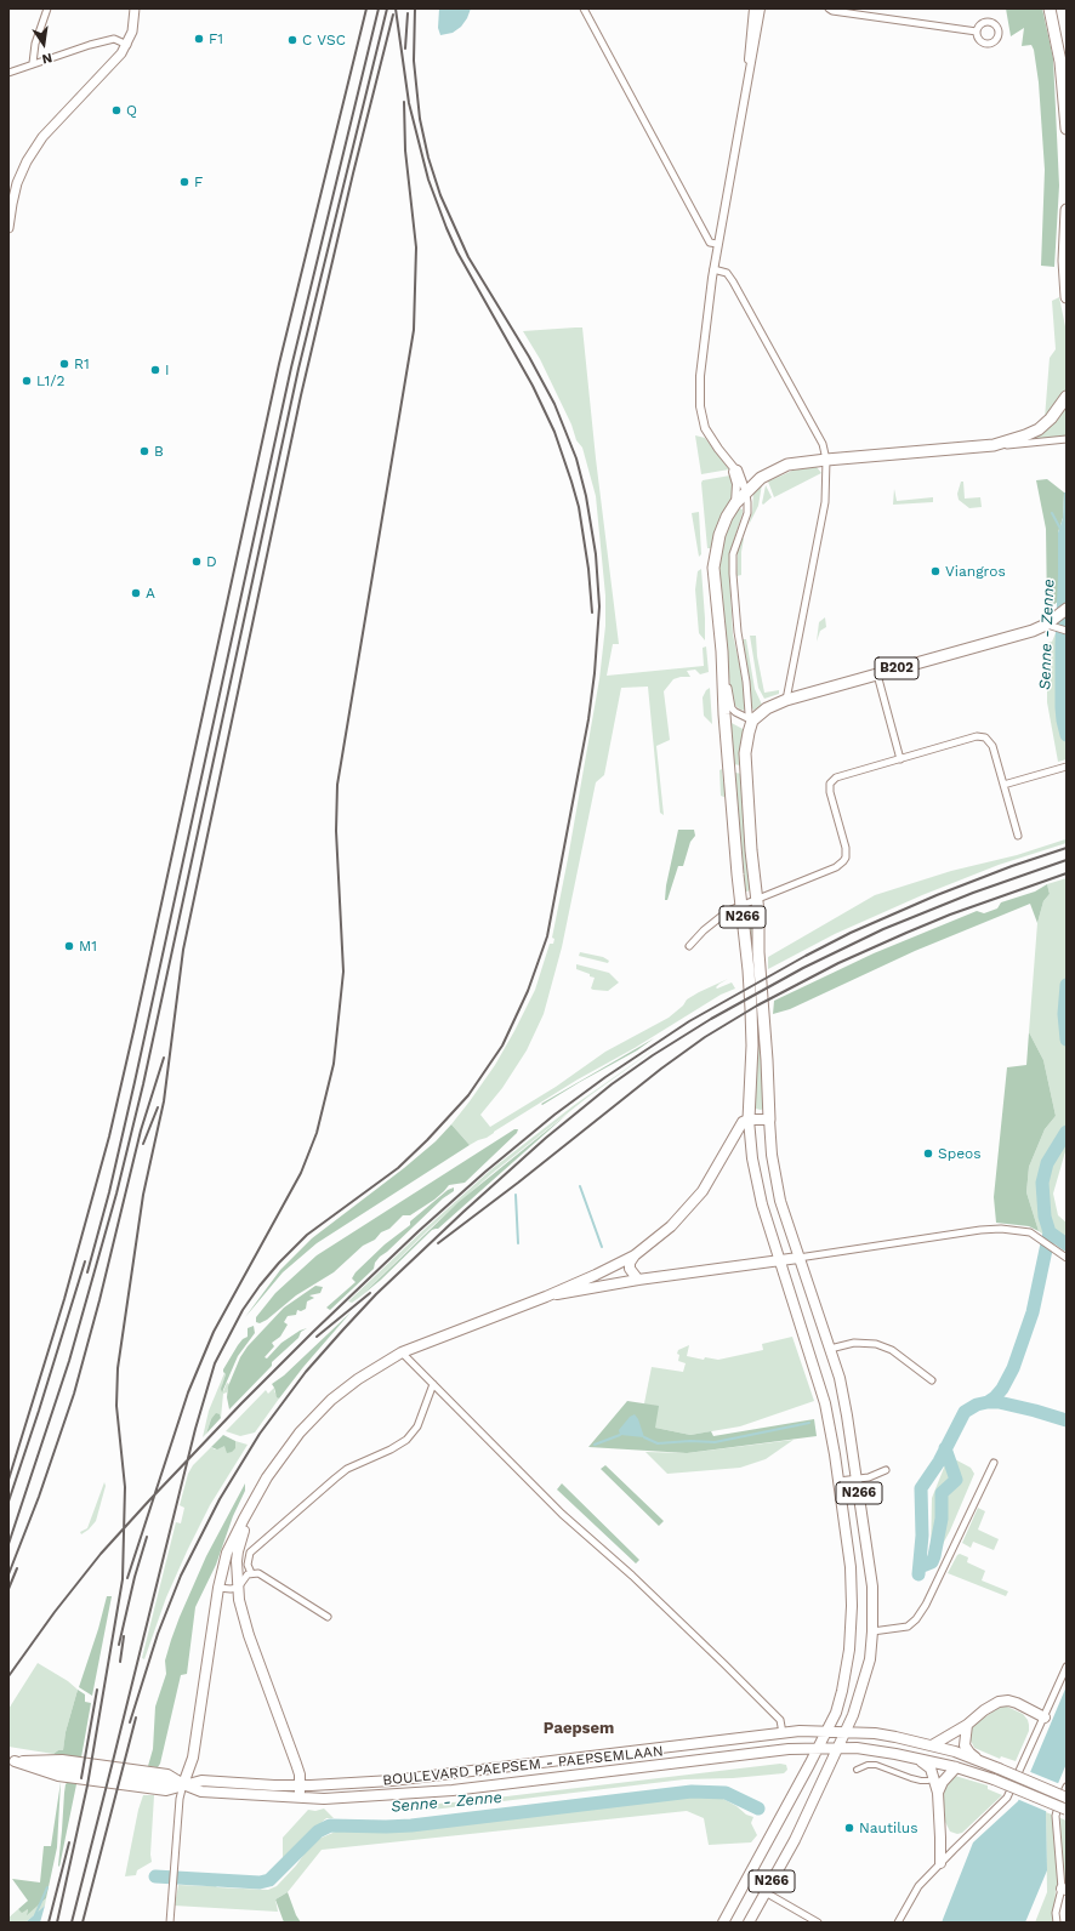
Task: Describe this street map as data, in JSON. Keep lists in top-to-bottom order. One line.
{"streets":{"highway":["B202","N266"],"main road":["BOULEVARD PAEPSEM - PAEPSEMLAAN"]},"crossings":[["B202","N266"],["N266","BOULEVARD PAEPSEM - PAEPSEMLAAN"]],"districts":["Paepsem"],"water":["Senne - Zenne"],"places":["F1","C VSC","Q","F","R1","I","L1/2","B","D","Viangros","A","M1","Speos","Nautilus"],"north":"bottom"}
